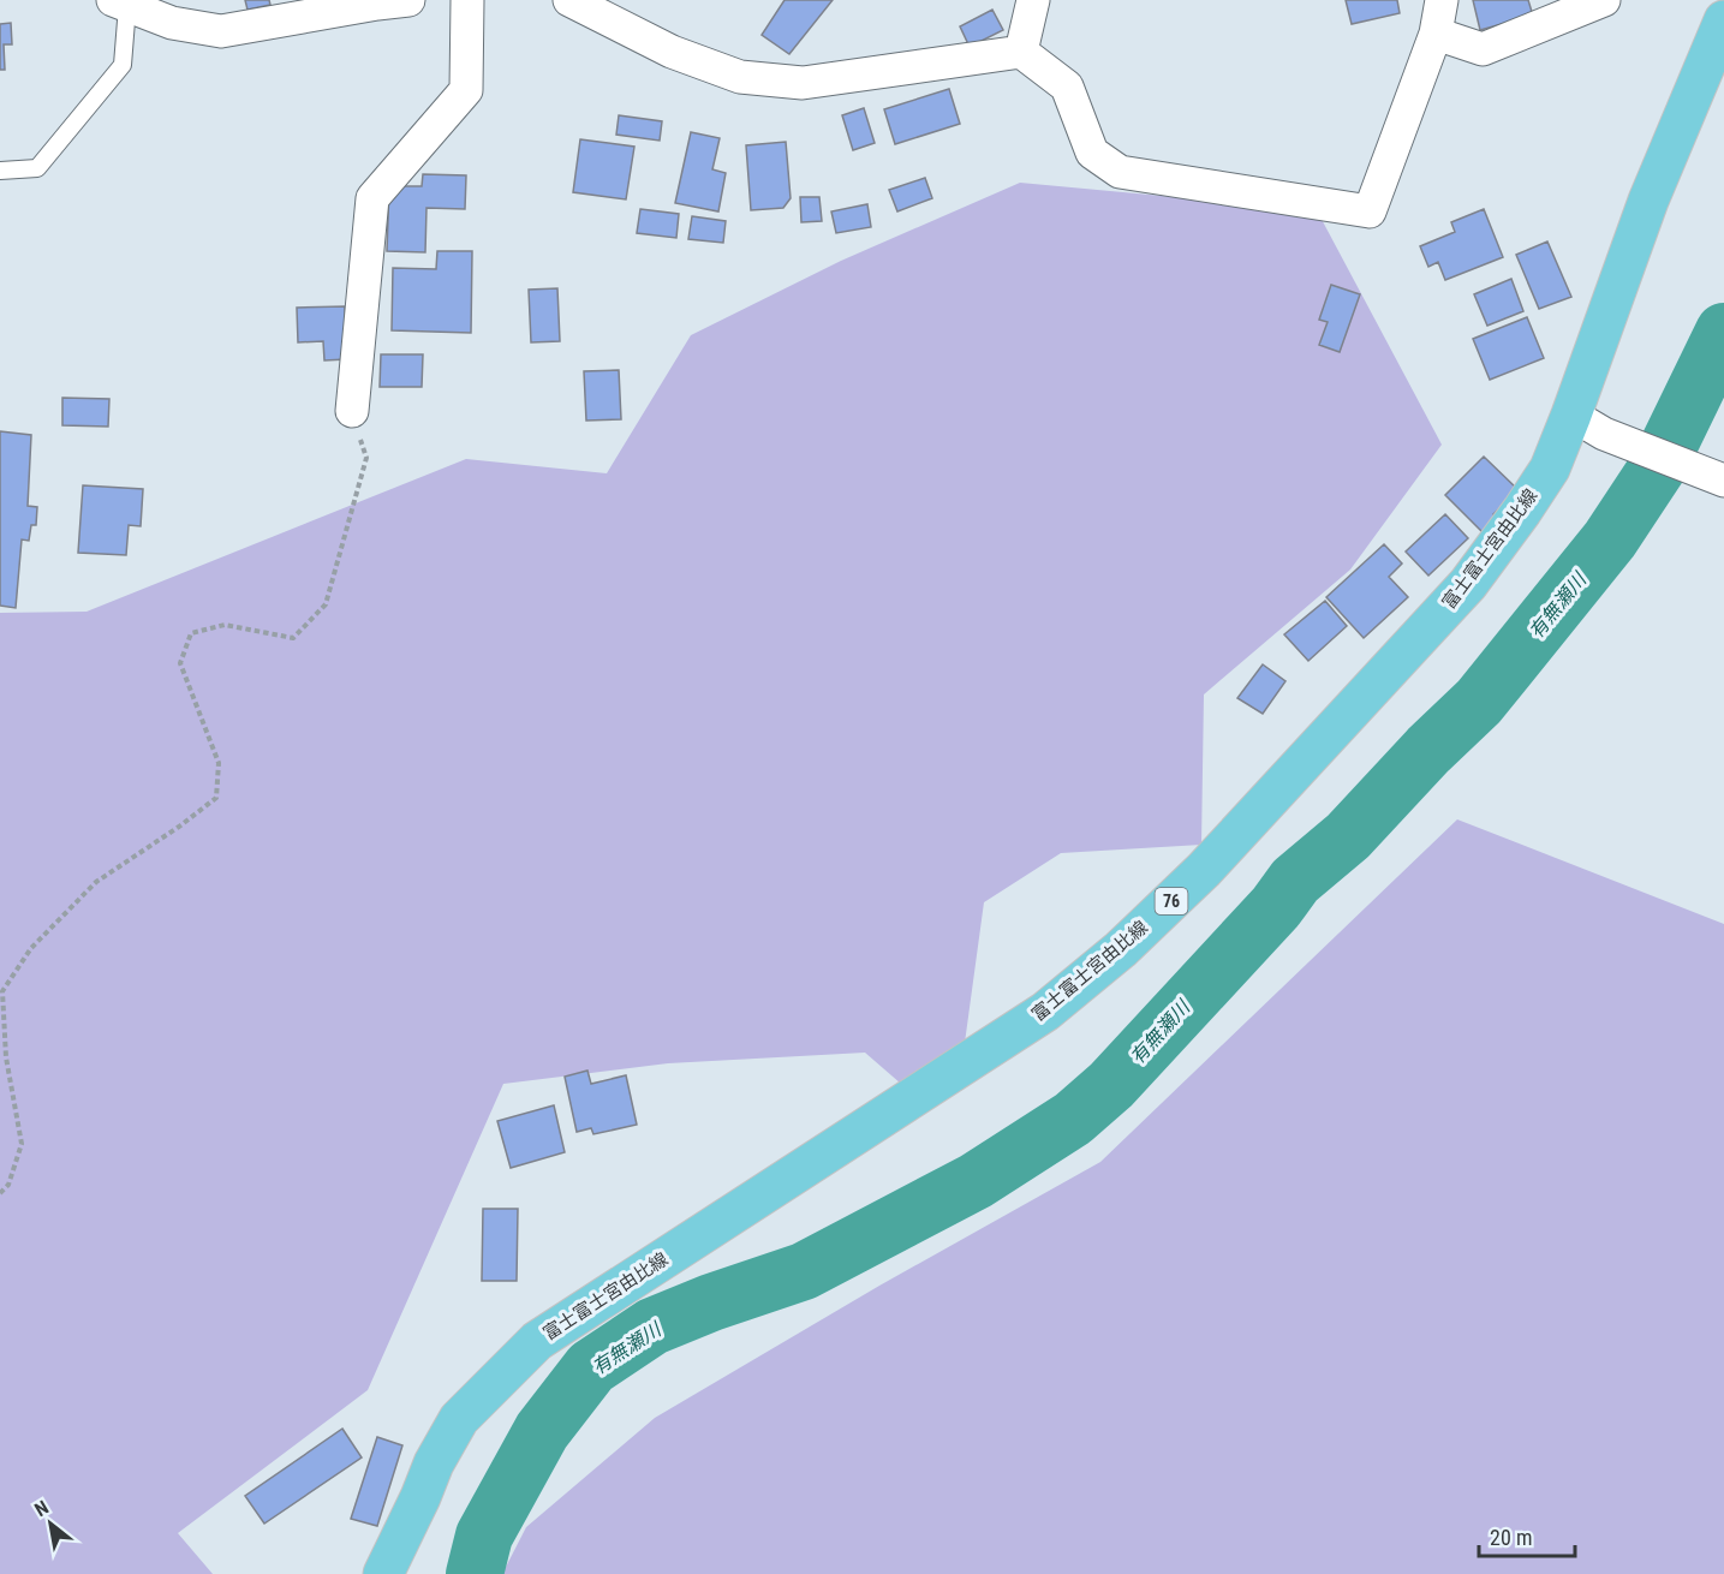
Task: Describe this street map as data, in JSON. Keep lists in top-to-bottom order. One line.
{"streets":{"main road":["富士富士宮由比線","76"]},"water":["有無瀬川"],"scale_bar":"20 m","north":"top left"}
